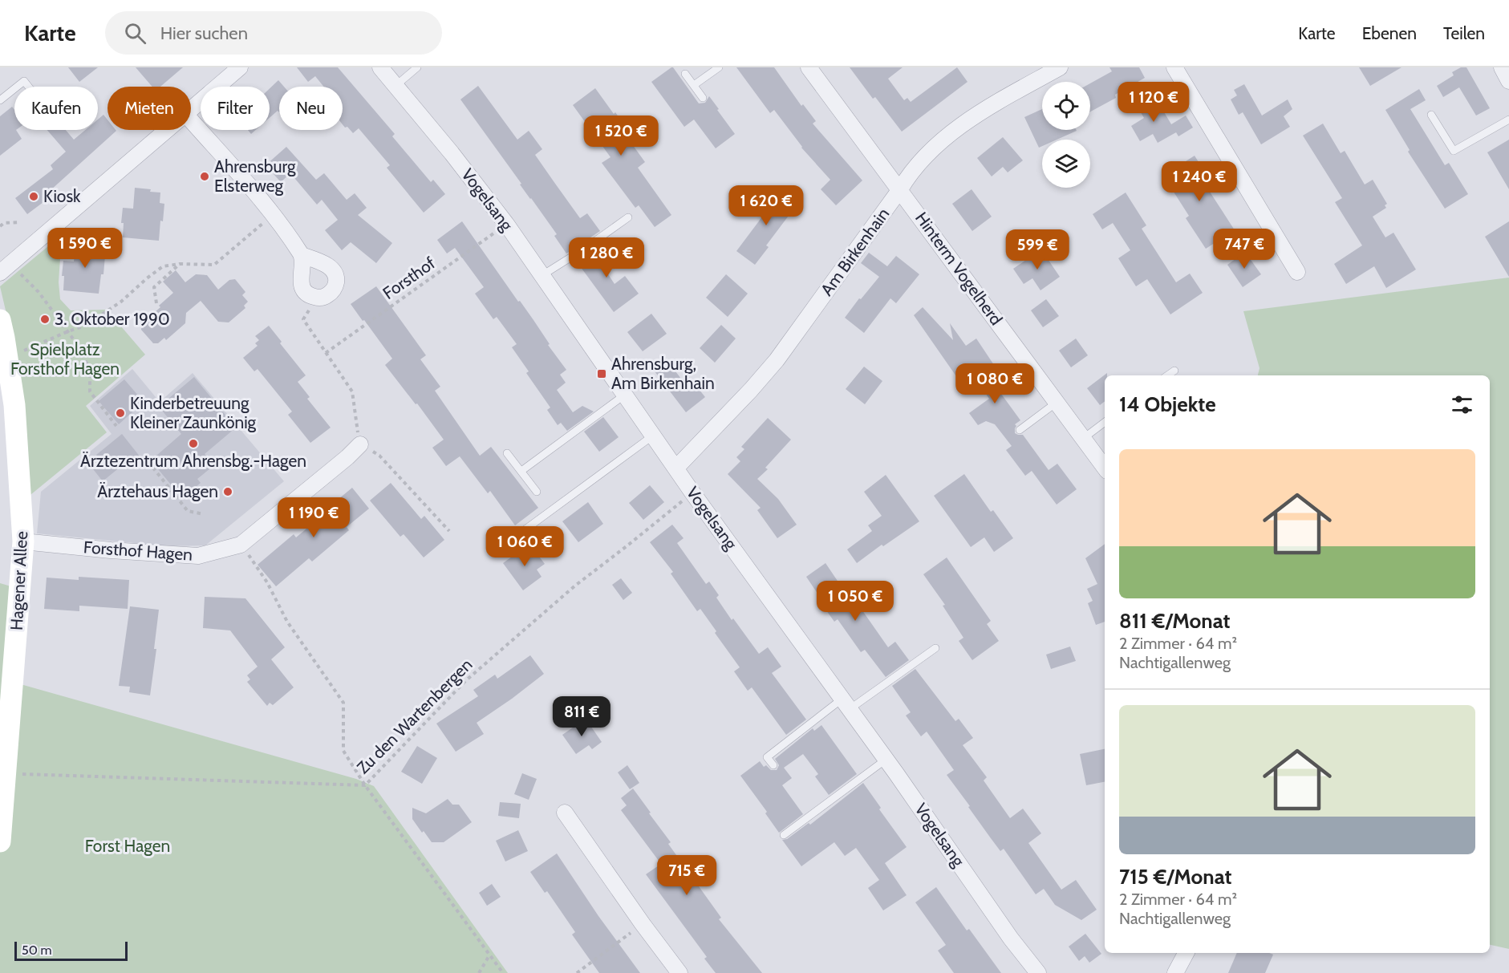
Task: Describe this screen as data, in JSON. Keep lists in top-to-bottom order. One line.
{"streets":{"street":["Vogelsang","Am Birkenhain","Hinterm Vogelherd","Forsthof Hagen","Hagener Allee"],"path":["Forsthof","Zu den Wartenbergen"]},"crossings":[["Vogelsang","Am Birkenhain"],["Vogelsang","Forsthof"],["Vogelsang","Zu den Wartenbergen"],["Am Birkenhain","Hinterm Vogelherd"],["Forsthof Hagen","Hagener Allee"],["Hagener Allee","Zu den Wartenbergen"]],"parks":["Spielplatz Forsthof Hagen","Forst Hagen"],"places":{"other":["Ahrensburg Elsterweg","Kiosk","3. Oktober 1990","Kinderbetreuung Kleiner Zaunkönig","Ärztezentrum Ahrensbg.-Hagen","Ärztehaus Hagen"],"transit":["Ahrensburg, Am Birkenhain"]},"scale_bar":"50 m","page":{"header":"Karte","search":"Hier suchen","nav":["Karte","Ebenen","Teilen"],"price":["1 120 €","1 520 €","1 240 €","1 620 €","1 590 €","747 €","599 €","1 280 €","1 080 €","1 190 €","1 060 €","1 050 €","811 €","715 €"],"chip":["Kaufen","Mieten","Filter","Neu"],"heading":"14 Objekte","list":[{"name":"811 €/Monat","note":"2 Zimmer · 64 m² · Nachtigallenweg"},{"name":"715 €/Monat","note":"2 Zimmer · 64 m² · Nachtigallenweg"}],"scale":"50 m"}}
